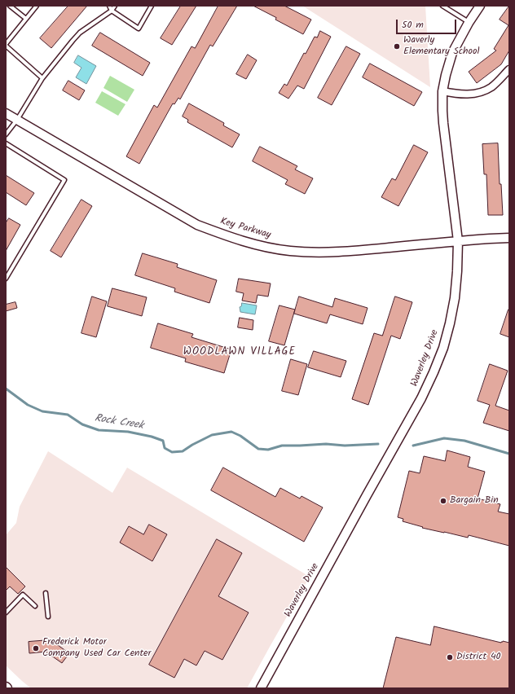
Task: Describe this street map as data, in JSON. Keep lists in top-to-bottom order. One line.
{"streets":{"street":["Key Parkway","Waverley Drive"]},"crossings":[["Key Parkway","Waverley Drive"]],"districts":["WOODLAWN VILLAGE"],"water":["Rock Creek"],"places":["Waverly Elementary School","Bargain Bin","Frederick Motor Company Used Car Center","District 40"],"scale_bar":"50 m"}
